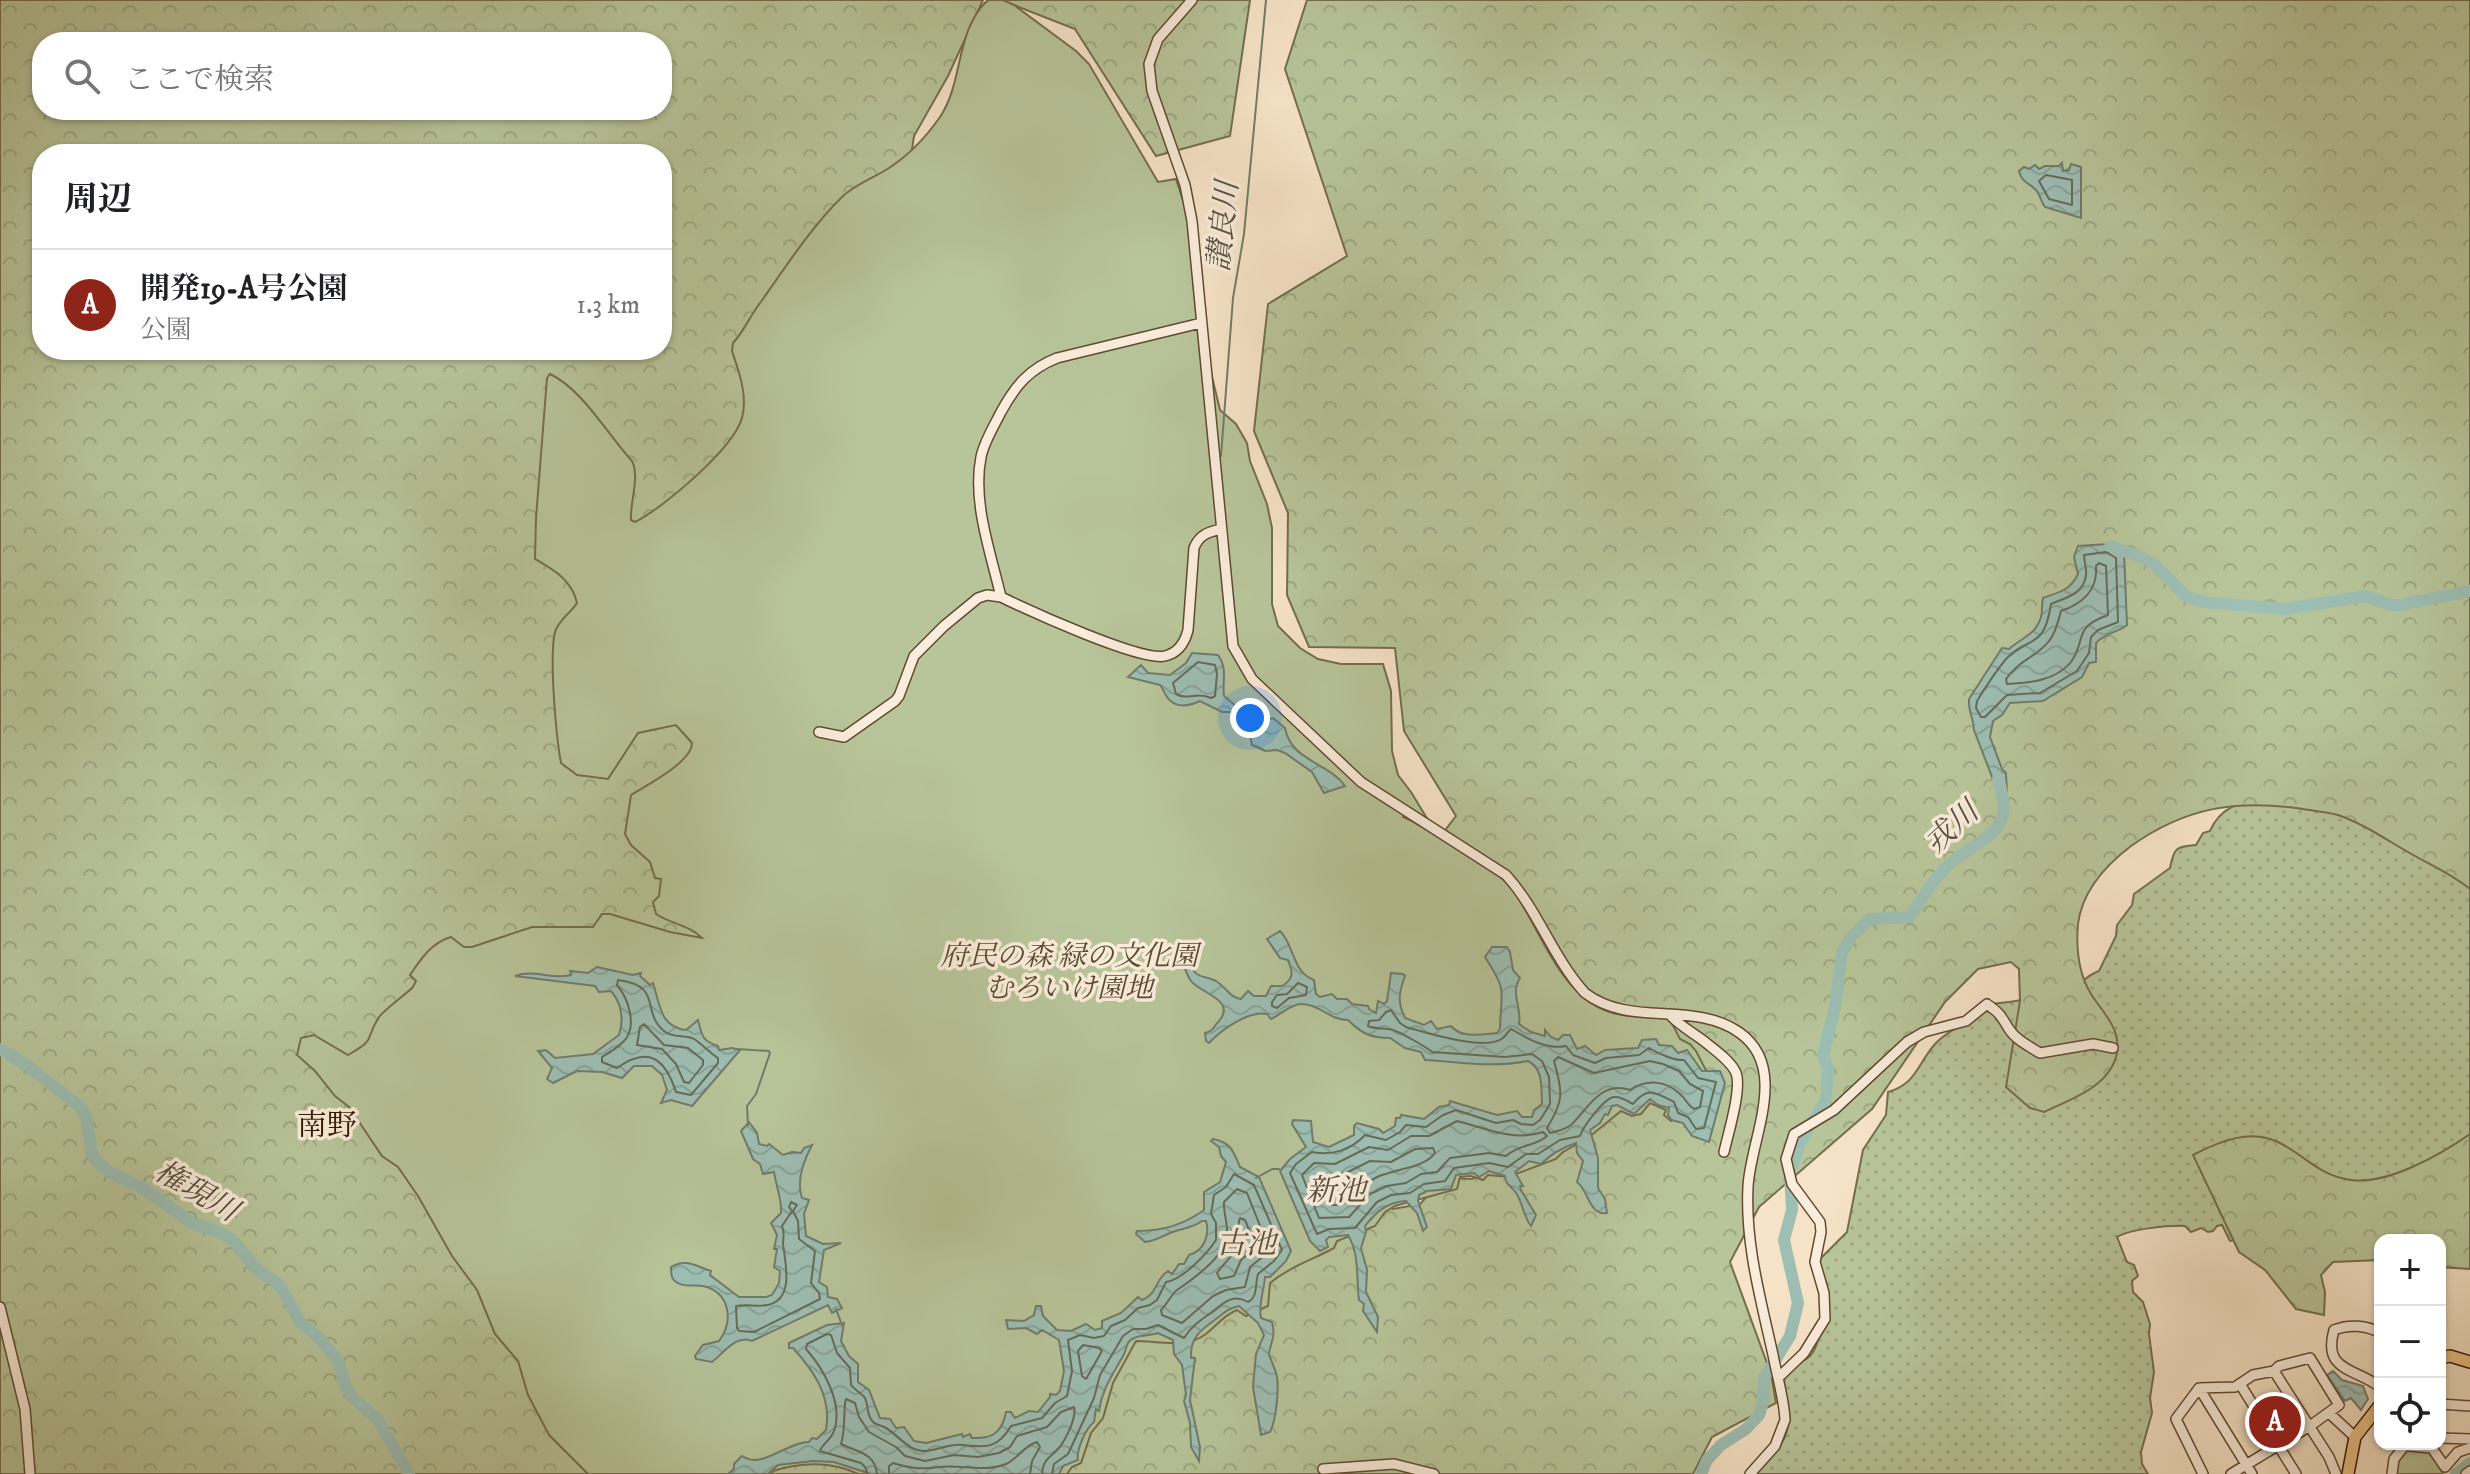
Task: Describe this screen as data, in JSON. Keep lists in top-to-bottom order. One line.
{"districts":["南野"],"water":["讃良川","戎川","新池","権現川","古池"],"parks":["府民の森 緑の文化園 むろいけ園地"],"page":{"search":"ここで検索","heading":"周辺","list":[{"mark":"A","name":"開発19-A号公園","note":"公園","value":"1.3 km"}],"map_buttons":["+","−"],"pins":"A"}}
